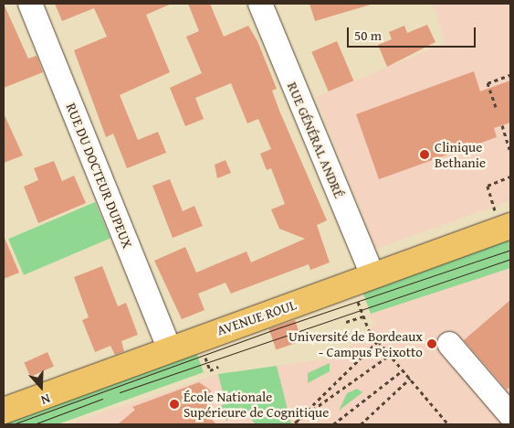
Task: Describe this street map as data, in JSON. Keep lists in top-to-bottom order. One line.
{"streets":{"main road":["AVENUE ROUL"],"street":["RUE GÉNÉRAL ANDRÉ","RUE DU DOCTEUR DUPEUX"]},"crossings":[["RUE GÉNÉRAL ANDRÉ","AVENUE ROUL"],["RUE DU DOCTEUR DUPEUX","AVENUE ROUL"]],"places":["Clinique Bethanie","Université de Bordeaux - Campus Peixotto","École Nationale Supérieure de Cognitique"],"scale_bar":"50 m","north":"bottom"}
